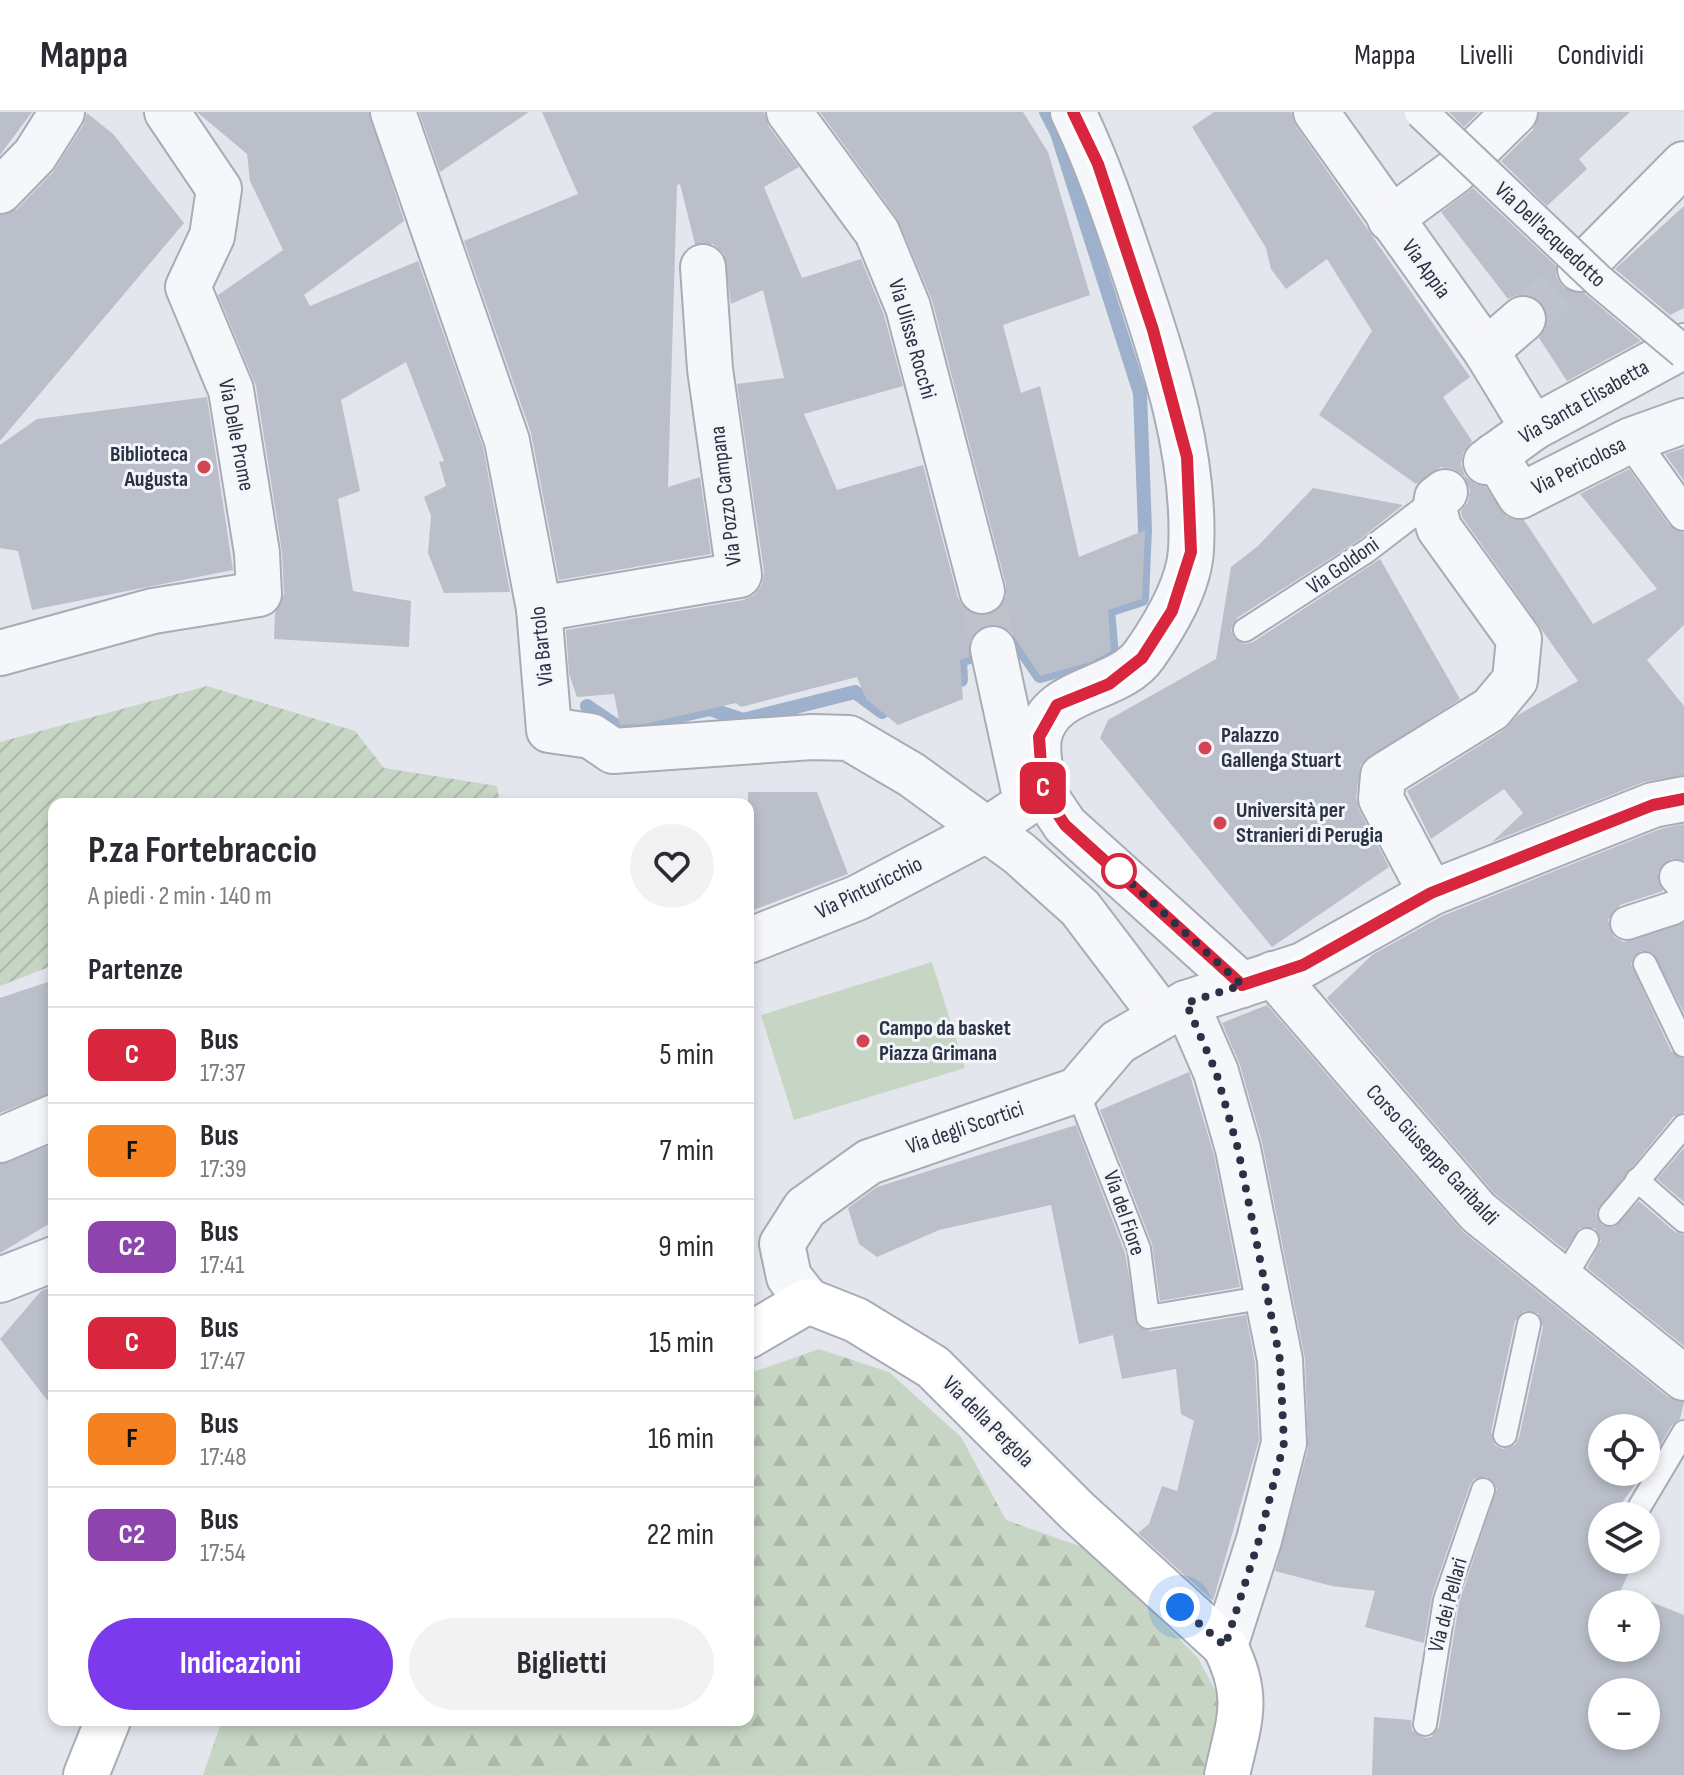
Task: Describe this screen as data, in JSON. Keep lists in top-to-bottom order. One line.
{"streets":{"main road":["Via della Pergola"],"street":["Via Dell'acquedotto","Via Appia","Via Ulisse Rocchi","Via Santa Elisabetta","Via Delle Prome","Via Pericolosa","Via Pozzo Campana","Via Bartolo","Via Pinturicchio","Via degli Scortici","Corso Giuseppe Garibaldi"],"lane":["Via Goldoni","Via del Fiore","Via dei Pellari"]},"crossings":[["Via Appia","Via Santa Elisabetta"],["Via Santa Elisabetta","Via Pericolosa"],["Via Pozzo Campana","Via Bartolo"],["Via Bartolo","Via Pinturicchio"],["Via Pinturicchio","Corso Giuseppe Garibaldi"],["Via degli Scortici","Via del Fiore"],["Via degli Scortici","Via della Pergola"]],"places":["Biblioteca Augusta","Palazzo Gallenga Stuart","Università per Stranieri di Perugia","Campo da basket Piazza Grimana"],"lines":["bus line C"],"page":{"header":"Mappa","nav":["Mappa","Livelli","Condividi"],"on_map":"C","heading":[["P.za Fortebraccio","A piedi · 2 min · 140 m"],"Partenze"],"list":[{"mark":"C","name":"Bus","note":"17:37","value":"5 min"},{"mark":"F","name":"Bus","note":"17:39","value":"7 min"},{"mark":"C2","name":"Bus","note":"17:41","value":"9 min"},{"mark":"C","name":"Bus","note":"17:47","value":"15 min"},{"mark":"F","name":"Bus","note":"17:48","value":"16 min"},{"mark":"C2","name":"Bus","note":"17:54","value":"22 min"}],"map_buttons":["+","−"],"buttons":["Indicazioni","Biglietti"]}}
